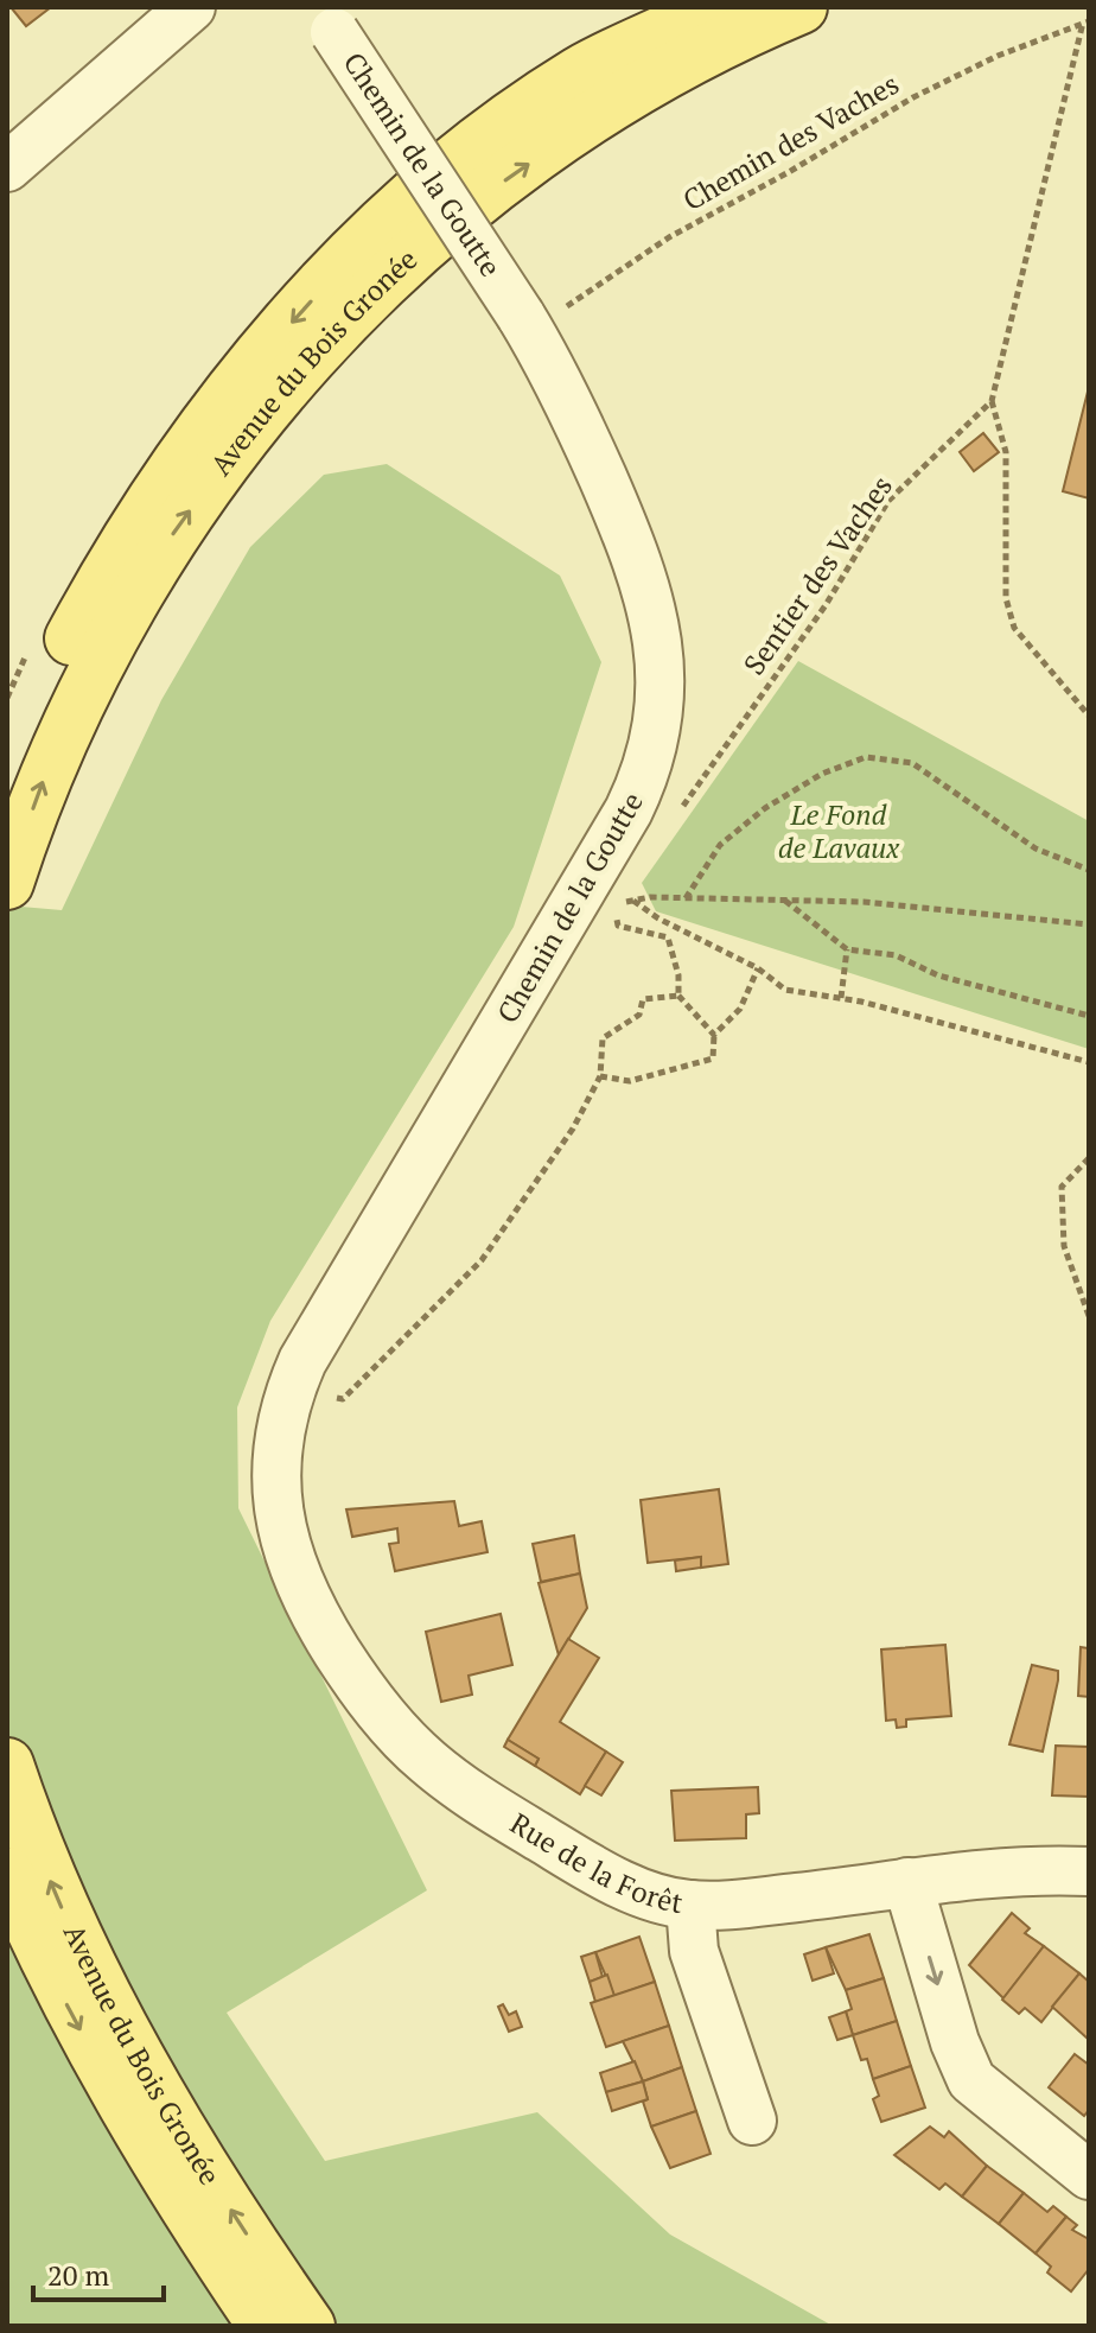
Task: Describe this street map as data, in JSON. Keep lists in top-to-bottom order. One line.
{"streets":{"main road":["Avenue du Bois Gronée"],"street":["Chemin de la Goutte","Rue de la Forêt"],"path":["Chemin des Vaches","Sentier des Vaches"]},"crossings":[["Chemin des Vaches","Chemin de la Goutte"],["Chemin de la Goutte","Rue de la Forêt"]],"parks":["Le Fond de Lavaux"],"scale_bar":"20 m"}
